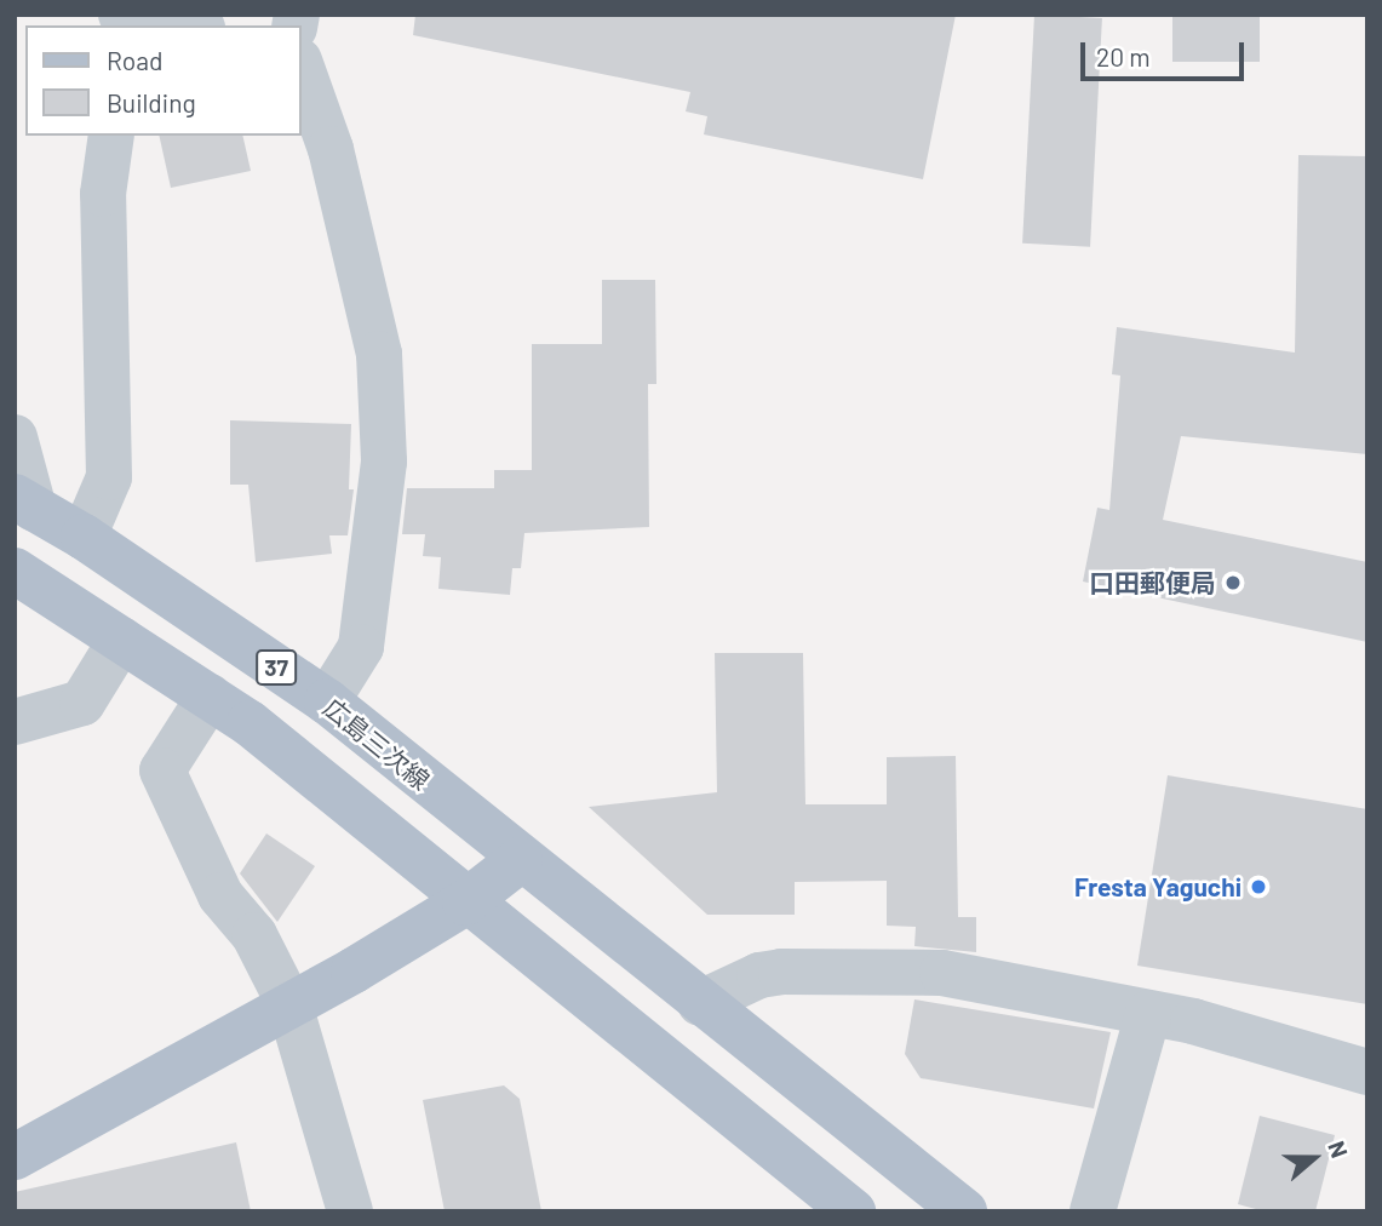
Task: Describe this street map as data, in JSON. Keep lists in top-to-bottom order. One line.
{"streets":{"main road":["37","広島三次線"]},"places":["口田郵便局","Fresta Yaguchi"],"legend":["Road","Building"],"scale_bar":"20 m","north":"right"}
